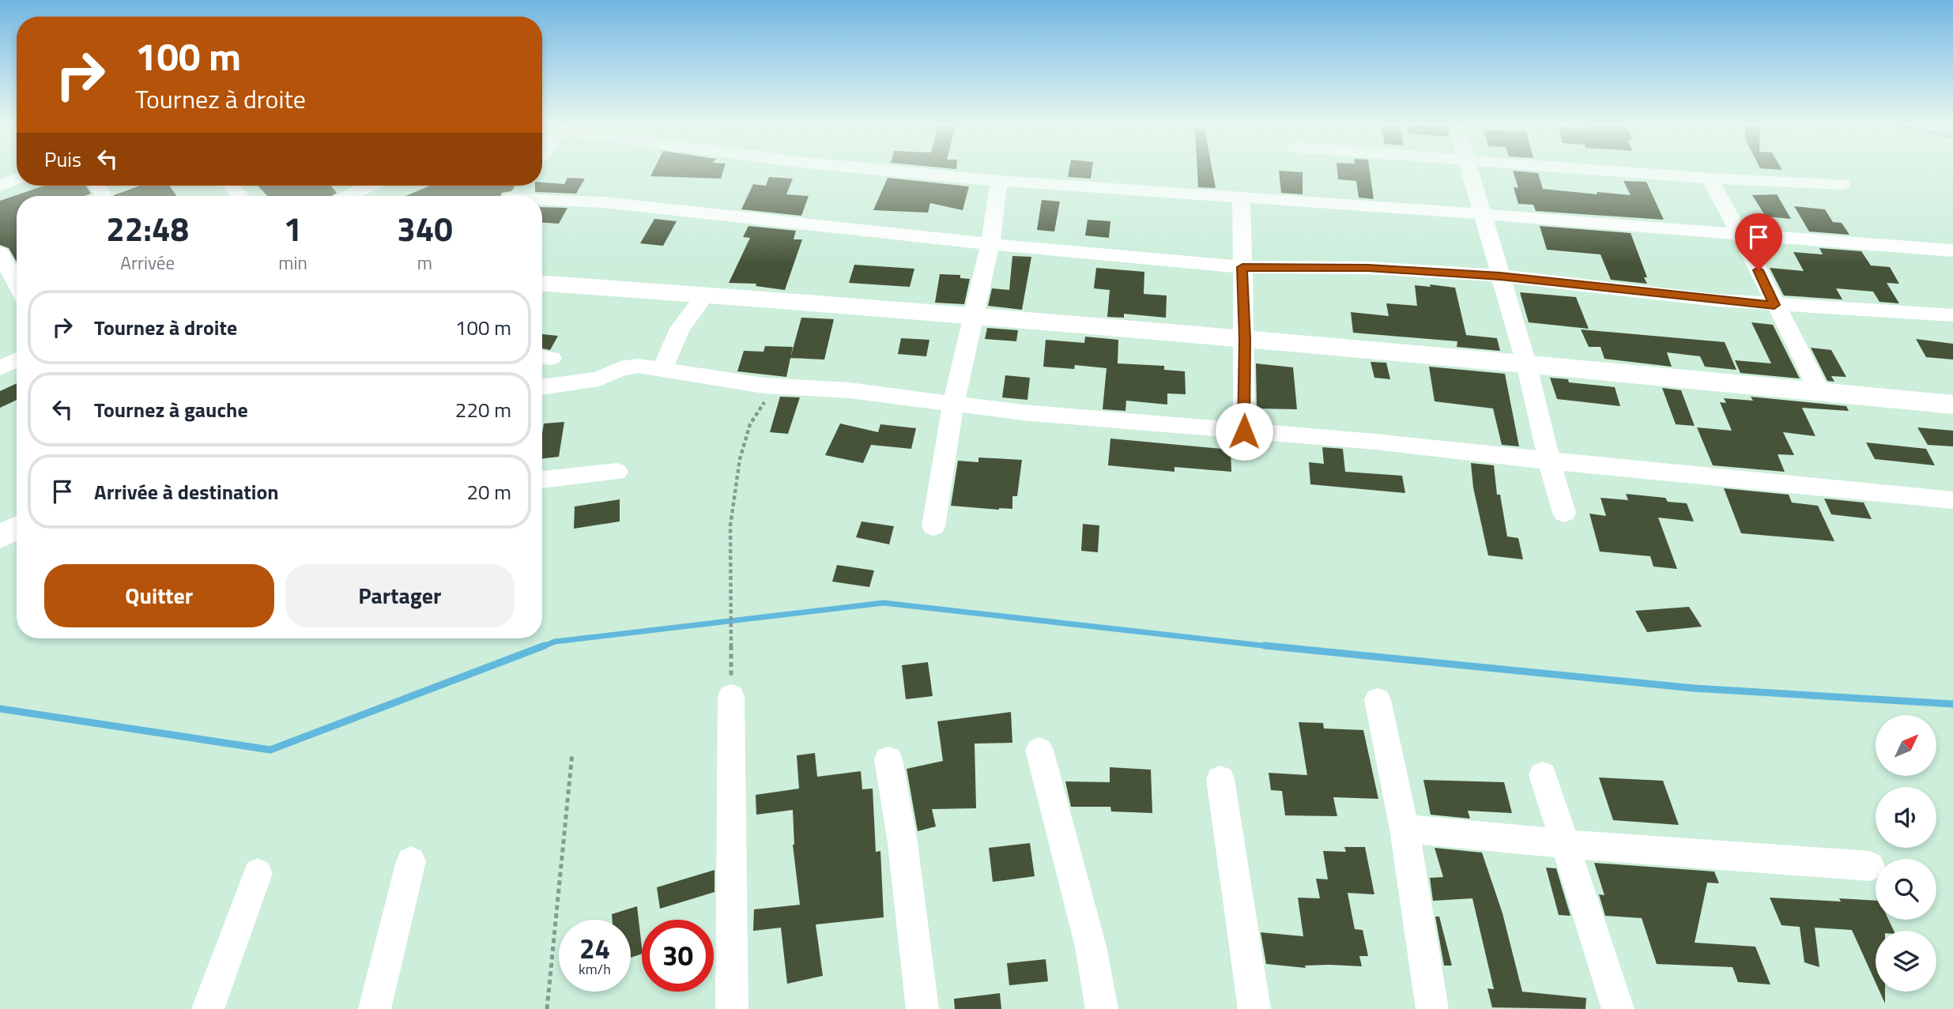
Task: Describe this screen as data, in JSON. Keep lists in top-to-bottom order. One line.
{"north":"top right","page":{"turn":["100 m","Tournez à droite"],"then":"Puis","eta":["22:48","Arrivée","1","min","340","m"],"list":[{"name":"Tournez à droite","value":"100 m"},{"name":"Tournez à gauche","value":"220 m"},{"name":"Arrivée à destination","value":"20 m"}],"buttons":["Quitter","Partager"],"speed":"24 km/h","limit":"30"}}
